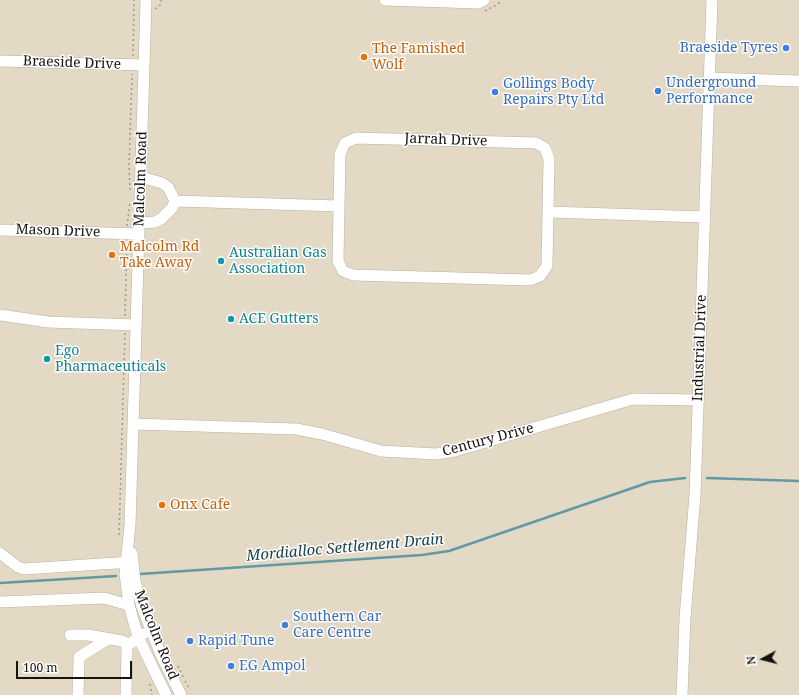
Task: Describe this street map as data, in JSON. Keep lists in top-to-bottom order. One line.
{"streets":{"street":["Braeside Drive","Jarrah Drive","Malcolm Road","Mason Drive","Industrial Drive","Century Drive"]},"crossings":[["Braeside Drive","Malcolm Road"],["Malcolm Road","Mason Drive"],["Malcolm Road","Century Drive"],["Industrial Drive","Century Drive"]],"water":["Mordialloc Settlement Drain"],"places":["Braeside Tyres","The Famished Wolf","Underground Performance","Gollings Body Repairs Pty Ltd","Malcolm Rd Take Away","Australian Gas Association","ACE Gutters","Ego Pharmaceuticals","Onx Cafe","Southern Car Care Centre","Rapid Tune","EG Ampol"],"scale_bar":"100 m","north":"left"}
